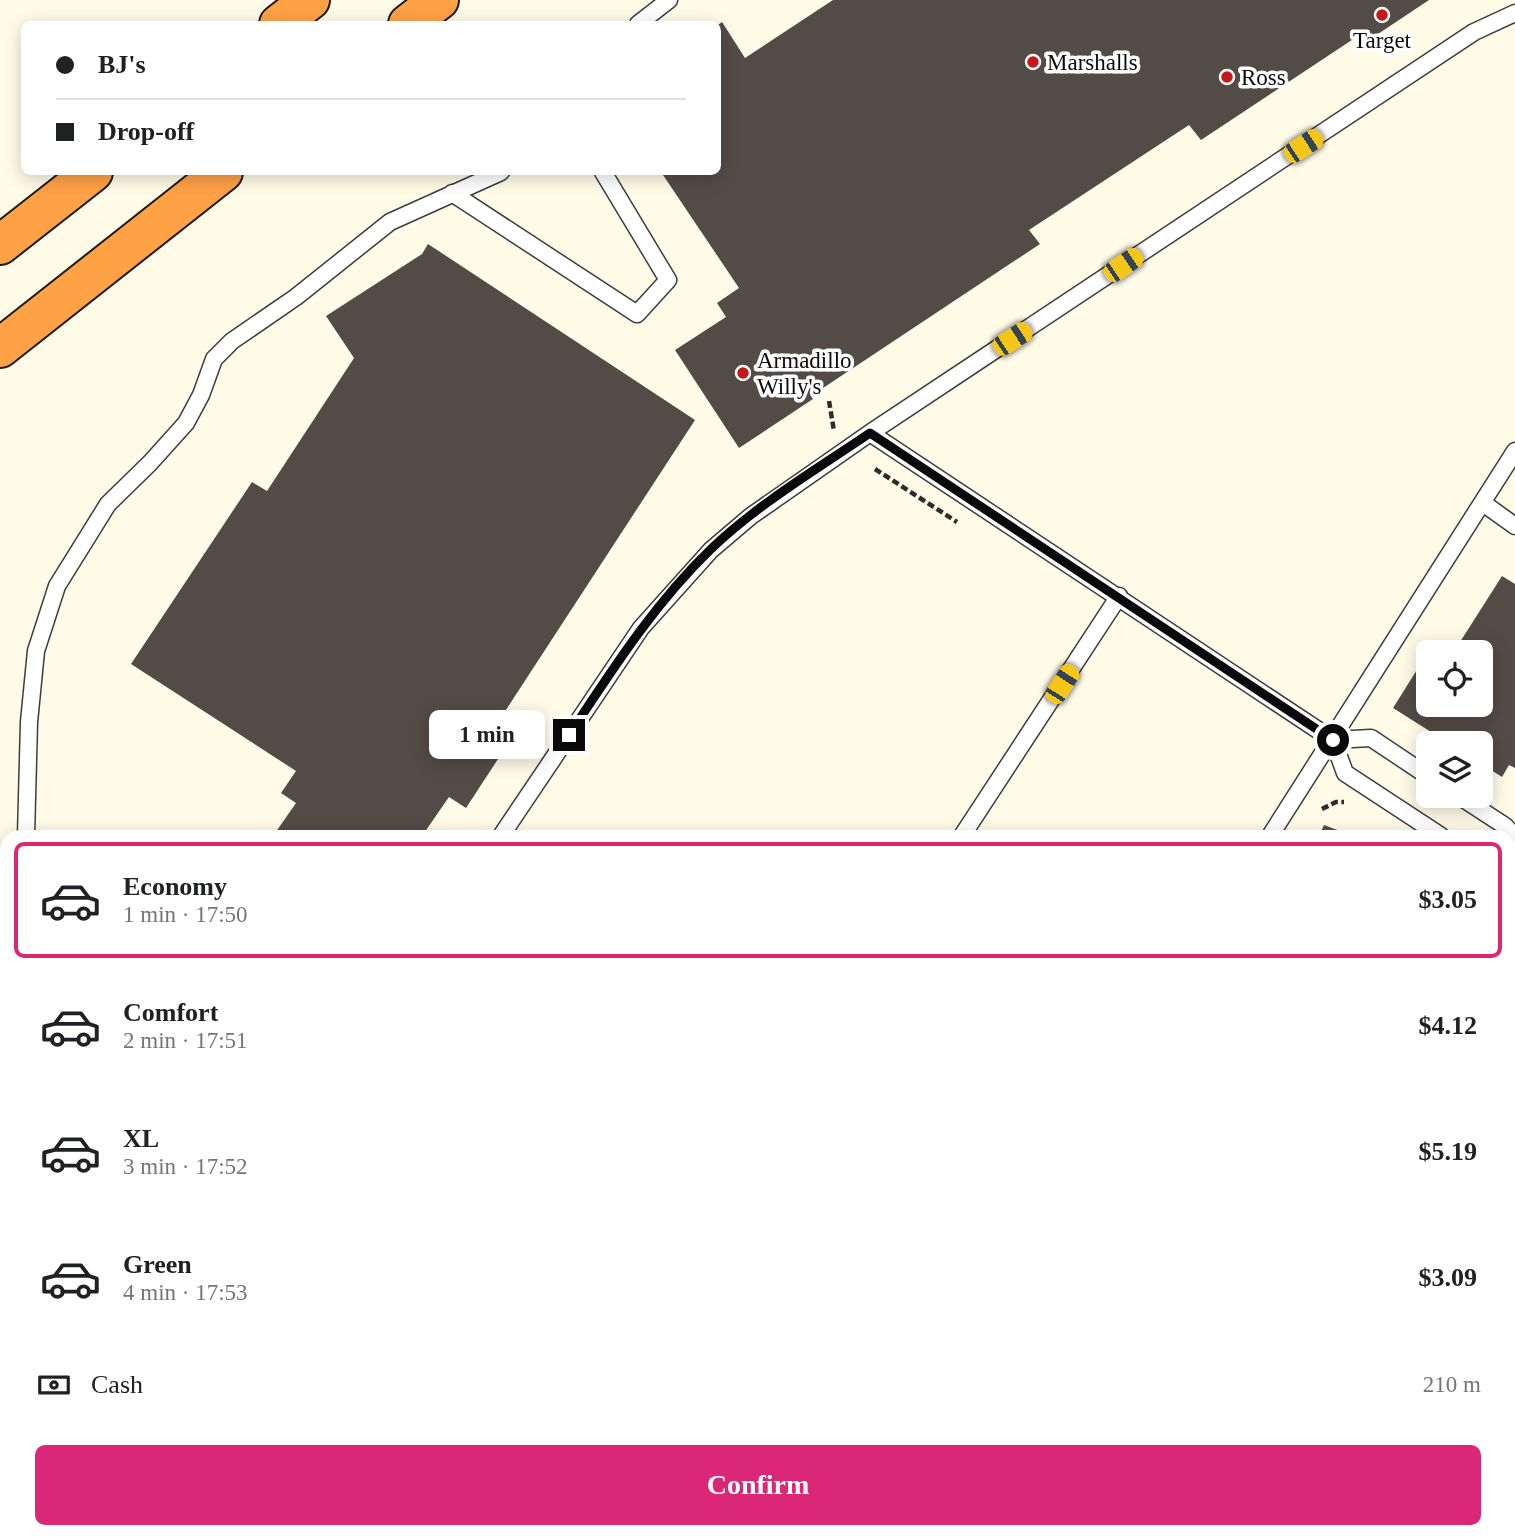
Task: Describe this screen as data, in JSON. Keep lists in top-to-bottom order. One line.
{"places":["Target","Marshalls","Ross","Armadillo Willy's"],"page":{"banner":["BJ's","Drop-off"],"bubble":"1 min","list":[{"name":"Economy","note":"1 min · 17:50","value":"$3.05"},{"name":"Comfort","note":"2 min · 17:51","value":"$4.12"},{"name":"XL","note":"3 min · 17:52","value":"$5.19"},{"name":"Green","note":"4 min · 17:53","value":"$3.09"}],"pay":["Cash","210 m"],"buttons":"Confirm"}}
